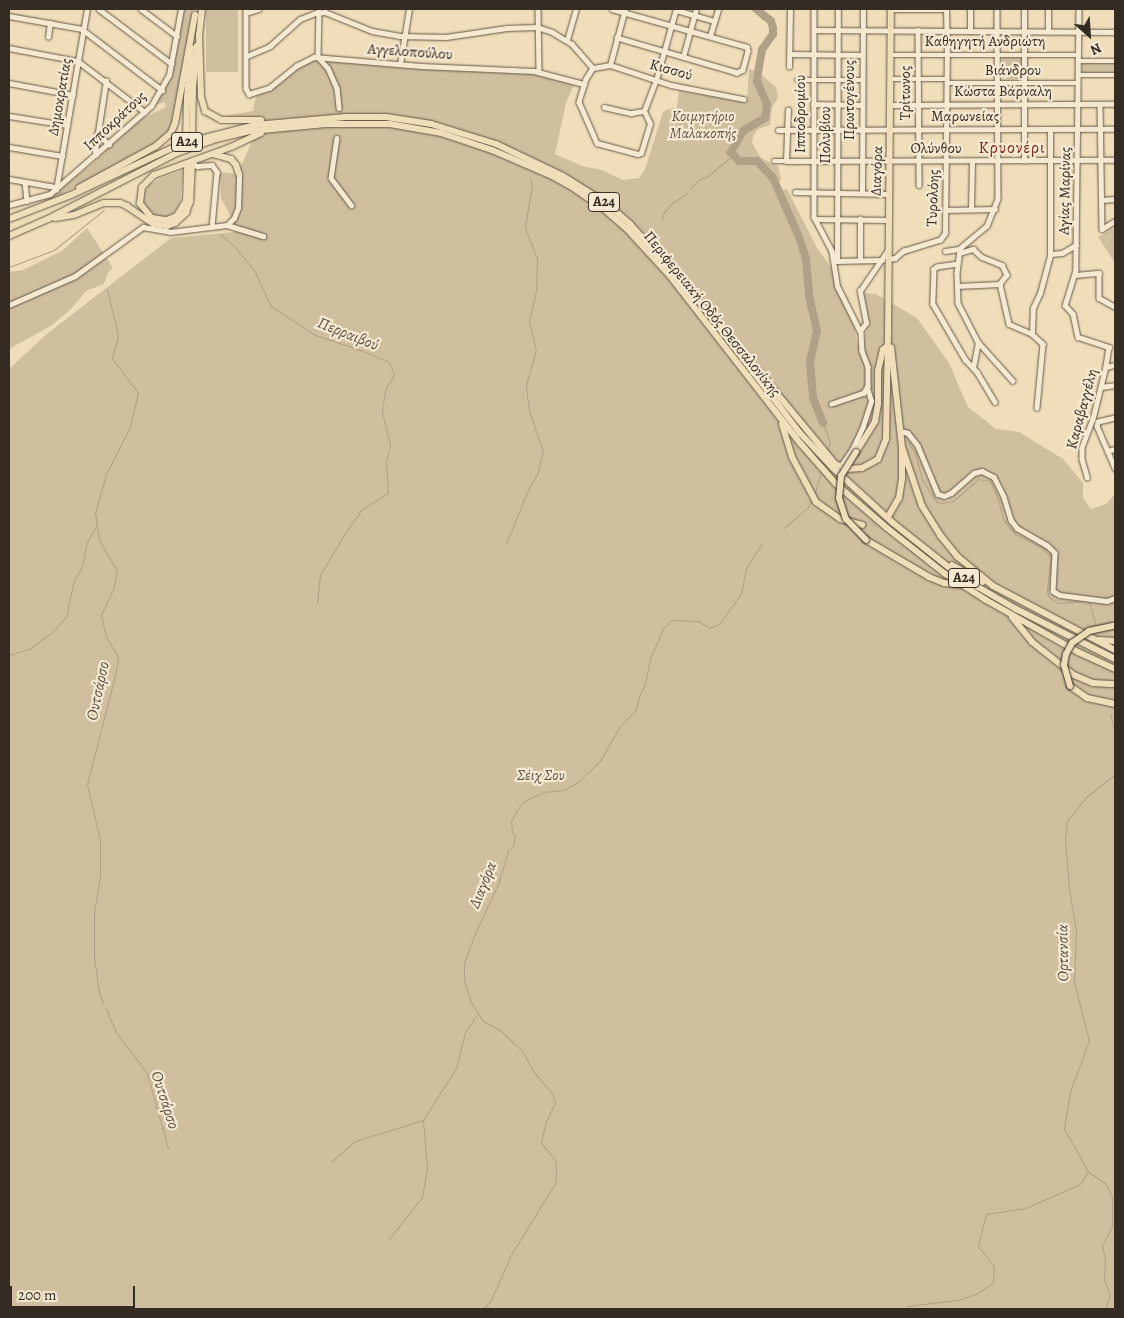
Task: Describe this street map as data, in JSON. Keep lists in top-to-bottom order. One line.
{"streets":{"highway":["Α24","Περιφερειακή Οδός Θεσσαλονίκης"],"main road":["Διαγόρα"],"street":["Καθηγητή Ανδριώτη","Αγγελοπούλου","Κισσού","Βιάνδρου","Κώστα Βάρναλη","Τρίτωνος","Δημοκρατίας","Πρωτογένους","Ιπποδρομίου","Μαρωνείας","Ιπποκράτους","Πολυβίου","Ολύνθου","Αγίας Μαρίνας","Τυρολόης","Καραβαγγέλη"]},"crossings":[["Καθηγητή Ανδριώτη","Τρίτωνος"],["Καθηγητή Ανδριώτη","Διαγόρα"],["Καθηγητή Ανδριώτη","Αγίας Μαρίνας"],["Καθηγητή Ανδριώτη","Τυρολόης"],["Βιάνδρου","Τρίτωνος"],["Βιάνδρου","Διαγόρα"],["Βιάνδρου","Αγίας Μαρίνας"],["Βιάνδρου","Τυρολόης"],["Κώστα Βάρναλη","Τρίτωνος"],["Κώστα Βάρναλη","Διαγόρα"],["Κώστα Βάρναλη","Αγίας Μαρίνας"],["Κώστα Βάρναλη","Τυρολόης"],["Τρίτωνος","Μαρωνείας"],["Τρίτωνος","Ολύνθου"],["Δημοκρατίας","Ιπποκράτους"],["Πρωτογένους","Μαρωνείας"],["Πρωτογένους","Ολύνθου"],["Ιπποδρομίου","Μαρωνείας"],["Ιπποδρομίου","Ολύνθου"],["Μαρωνείας","Πολυβίου"],["Μαρωνείας","Διαγόρα"],["Μαρωνείας","Αγίας Μαρίνας"],["Μαρωνείας","Τυρολόης"],["Πολυβίου","Ολύνθου"],["Ολύνθου","Διαγόρα"],["Ολύνθου","Αγίας Μαρίνας"],["Ολύνθου","Τυρολόης"],["Διαγόρα","Τυρολόης"],["Αγίας Μαρίνας","Καραβαγγέλη"]],"districts":["Κρυονέρι"],"water":["Περραιβού","Ουτσάρσο","Διαγόρα","Ορτανσία"],"parks":["Κοιμητήριο Μαλακοπής","Σέιχ Σου"],"scale_bar":"200 m","north":"bottom right"}
